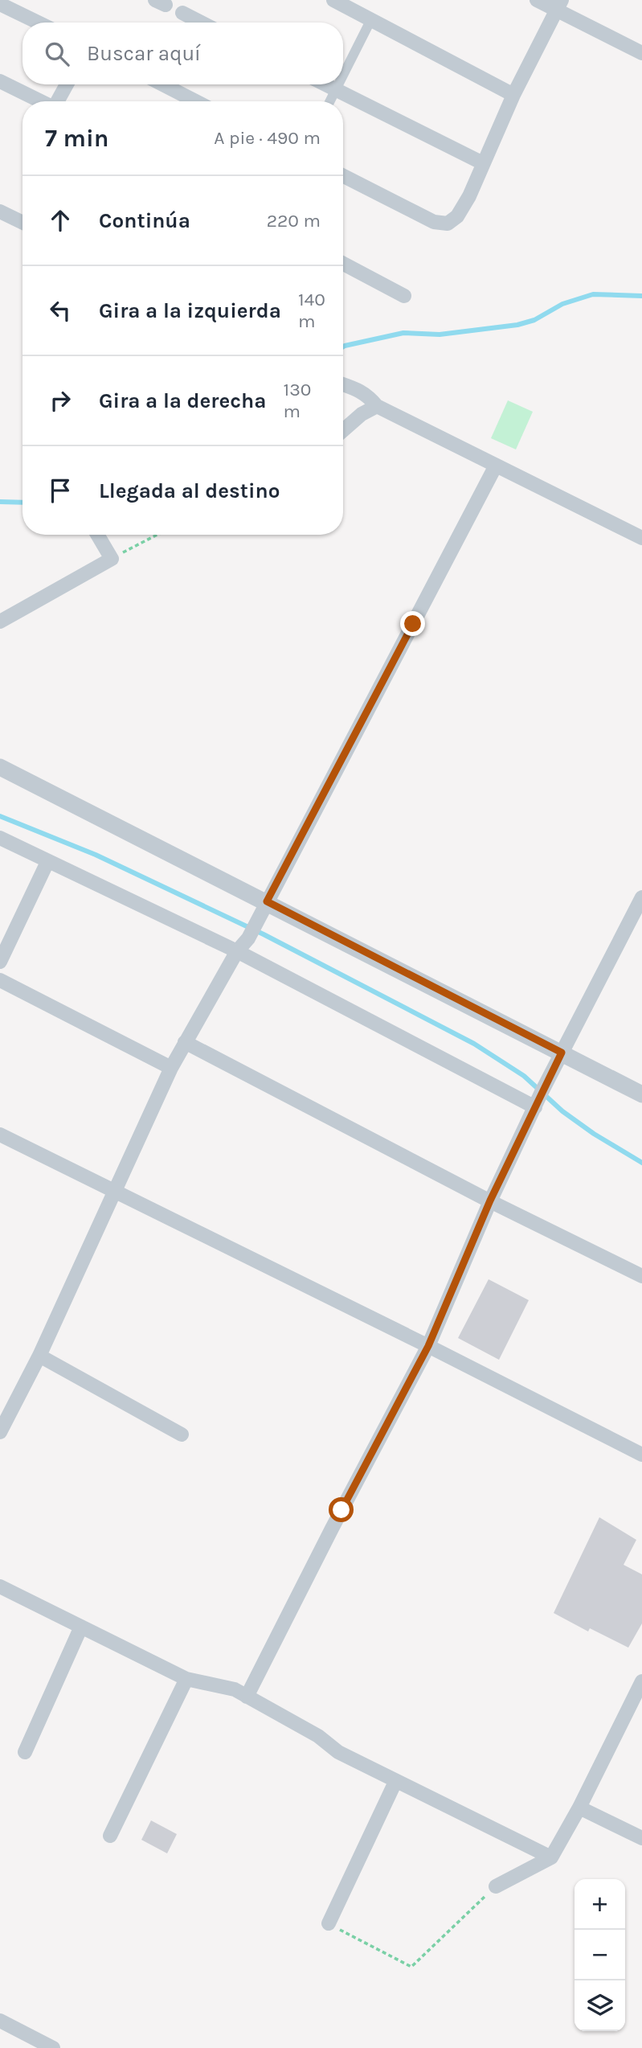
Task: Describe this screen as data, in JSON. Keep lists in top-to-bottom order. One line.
{"page":{"search":"Buscar aquí","heading":["7 min","A pie · 490 m"],"list":[["Continúa","220 m"],["Gira a la izquierda","140 m"],["Gira a la derecha","130 m"],"Llegada al destino"],"map_buttons":["+","−"]}}
